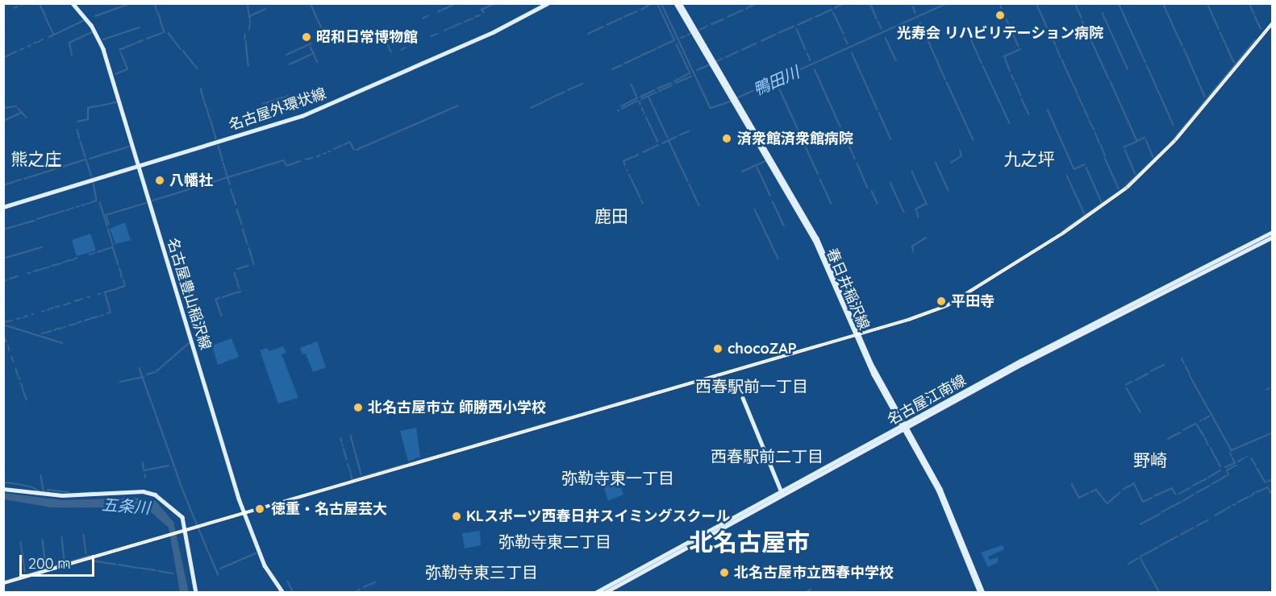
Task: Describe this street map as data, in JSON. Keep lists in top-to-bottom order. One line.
{"streets":{"main road":["名古屋外環状線","春日井稲沢線","名古屋豊山稲沢線","名古屋江南線"]},"crossings":[["名古屋外環状線","名古屋豊山稲沢線"],["春日井稲沢線","名古屋江南線"]],"districts":["熊之庄","九之坪","鹿田","西春駅前一丁目","西春駅前二丁目","野崎","弥勒寺東一丁目","弥勒寺東二丁目","北名古屋市","弥勒寺東三丁目"],"water":["鴨田川","五条川"],"places":["光寿会 リハビリテーション病院","昭和日常博物館","済衆館済衆館病院","八幡社","平田寺","chocoZAP","北名古屋市立 師勝西小学校","徳重・名古屋芸大","KLスポーツ西春日井スイミングスクール","北名古屋市立西春中学校"],"scale_bar":"200 m"}
